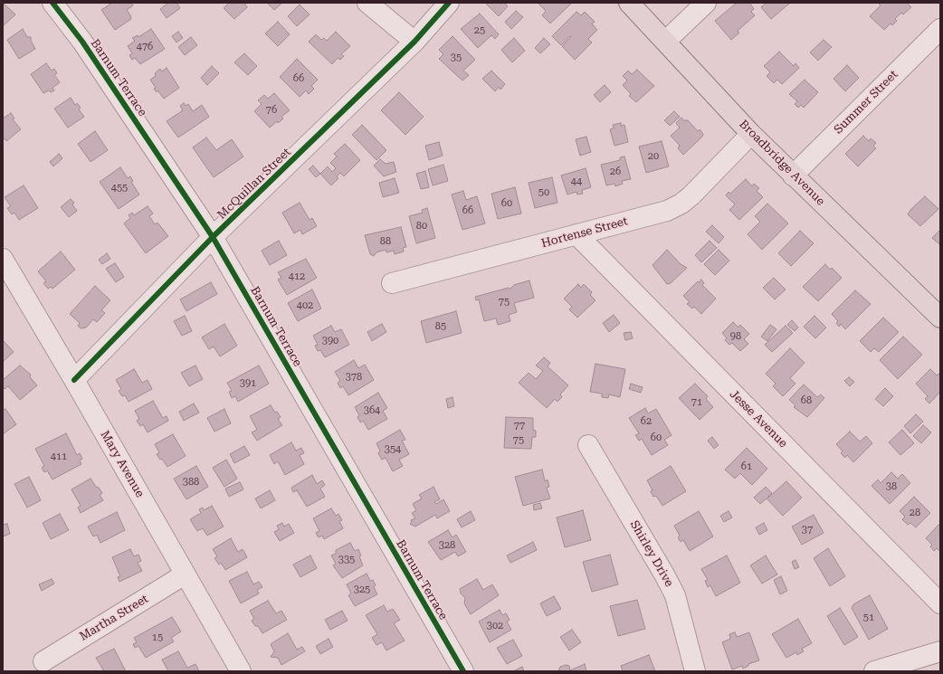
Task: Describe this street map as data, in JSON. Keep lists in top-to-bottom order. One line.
{"streets":{"main road":["Broadbridge Avenue"],"street":["Barnum Terrace","Summer Street","McQuillan Street","Hortense Street","Jesse Avenue","Mary Avenue","Shirley Drive","Martha Street"]},"crossings":[["Barnum Terrace","McQuillan Street"],["Summer Street","Broadbridge Avenue"],["Broadbridge Avenue","Hortense Street"],["McQuillan Street","Mary Avenue"],["Hortense Street","Jesse Avenue"],["Mary Avenue","Martha Street"]],"house_numbers":["25","476","35","66","76","20","26","44","455","50","60","66","80","88","412","75","402","85","98","390","378","391","68","71","364","62","77","60","75","354","411","61","388","38","28","37","328","335","325","51","302","15"]}
